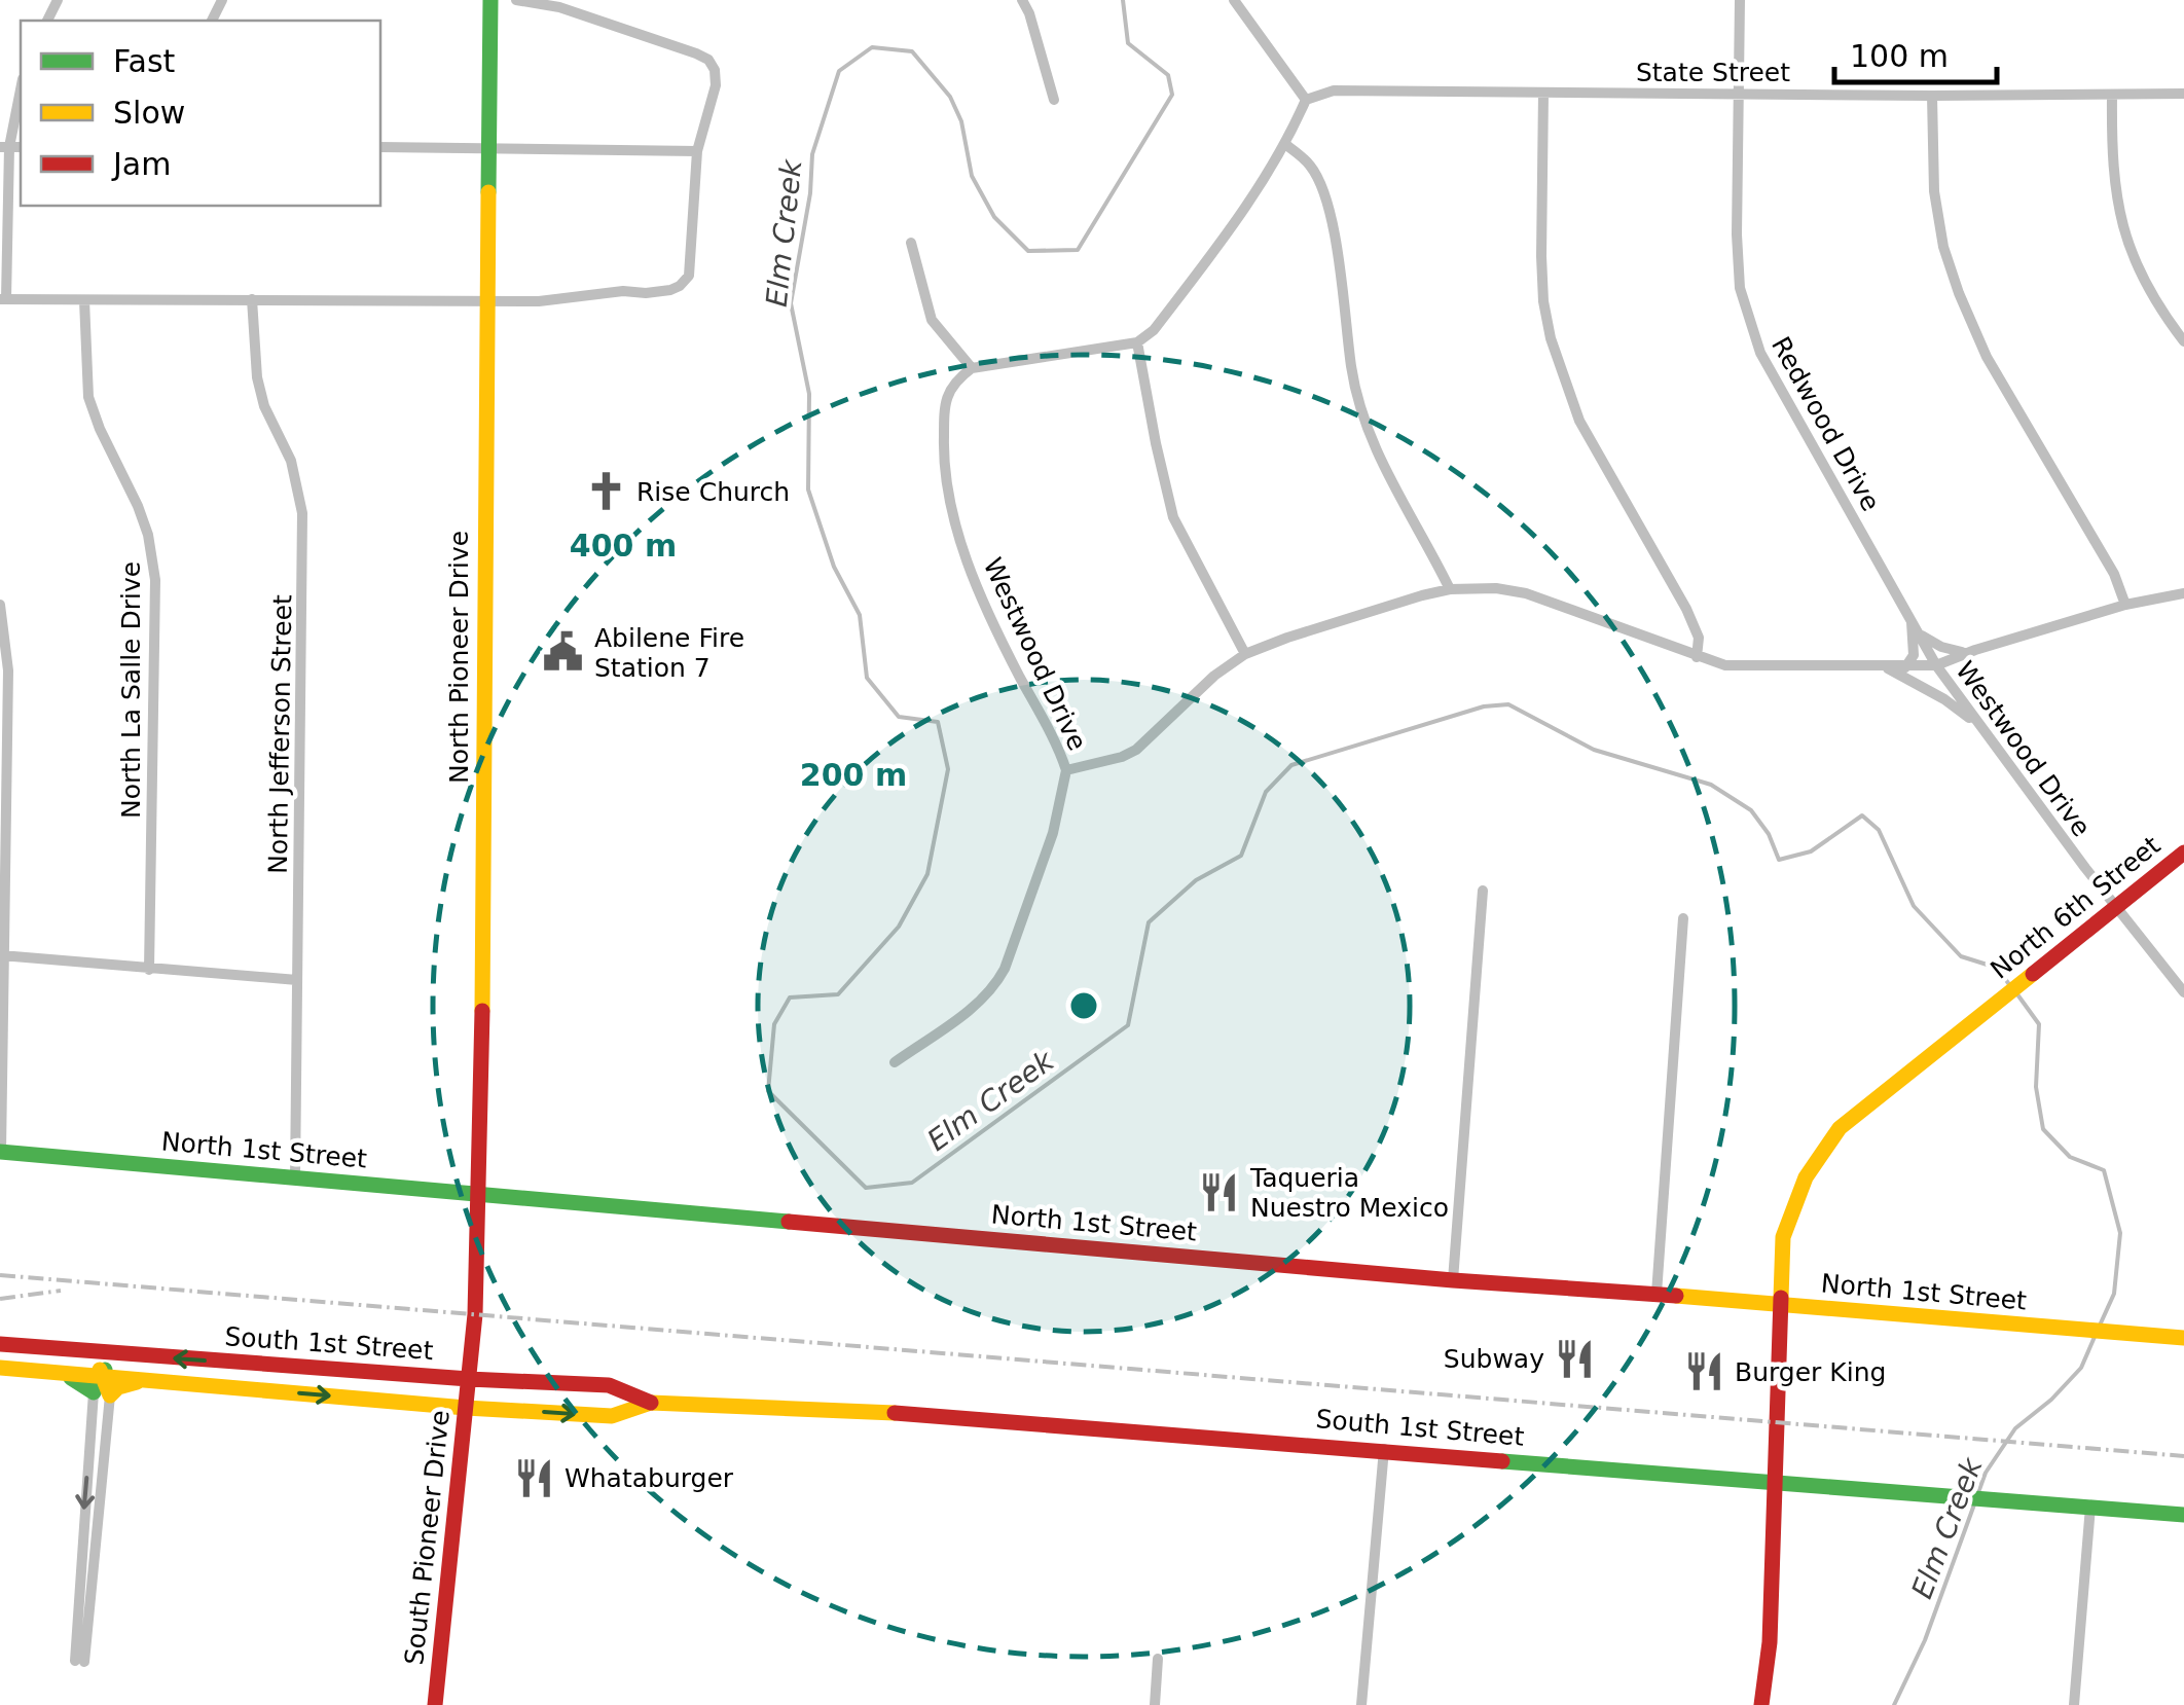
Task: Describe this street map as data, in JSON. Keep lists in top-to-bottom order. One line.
{"streets":{"main road":["North Pioneer Drive","North 6th Street","North 1st Street","South 1st Street","South Pioneer Drive"],"street":["State Street","Redwood Drive","Westwood Drive","North La Salle Drive","North Jefferson Street"]},"crossings":[["State Street","Redwood Drive"],["Redwood Drive","Westwood Drive"],["Westwood Drive","North 6th Street"],["North Pioneer Drive","North 1st Street"],["North Pioneer Drive","South Pioneer Drive"],["North Jefferson Street","North 1st Street"],["North 6th Street","North 1st Street"],["North 6th Street","South 1st Street"],["South 1st Street","South Pioneer Drive"]],"water":["Elm Creek"],"places":{"church":["Rise Church"],"public building":["Abilene Fire Station 7"],"restaurant":["Taqueria Nuestro Mexico","Subway","Burger King","Whataburger"]},"legend":["Fast","Slow","Jam"],"scale_bar":"100 m","rings":["400 m","200 m"]}
